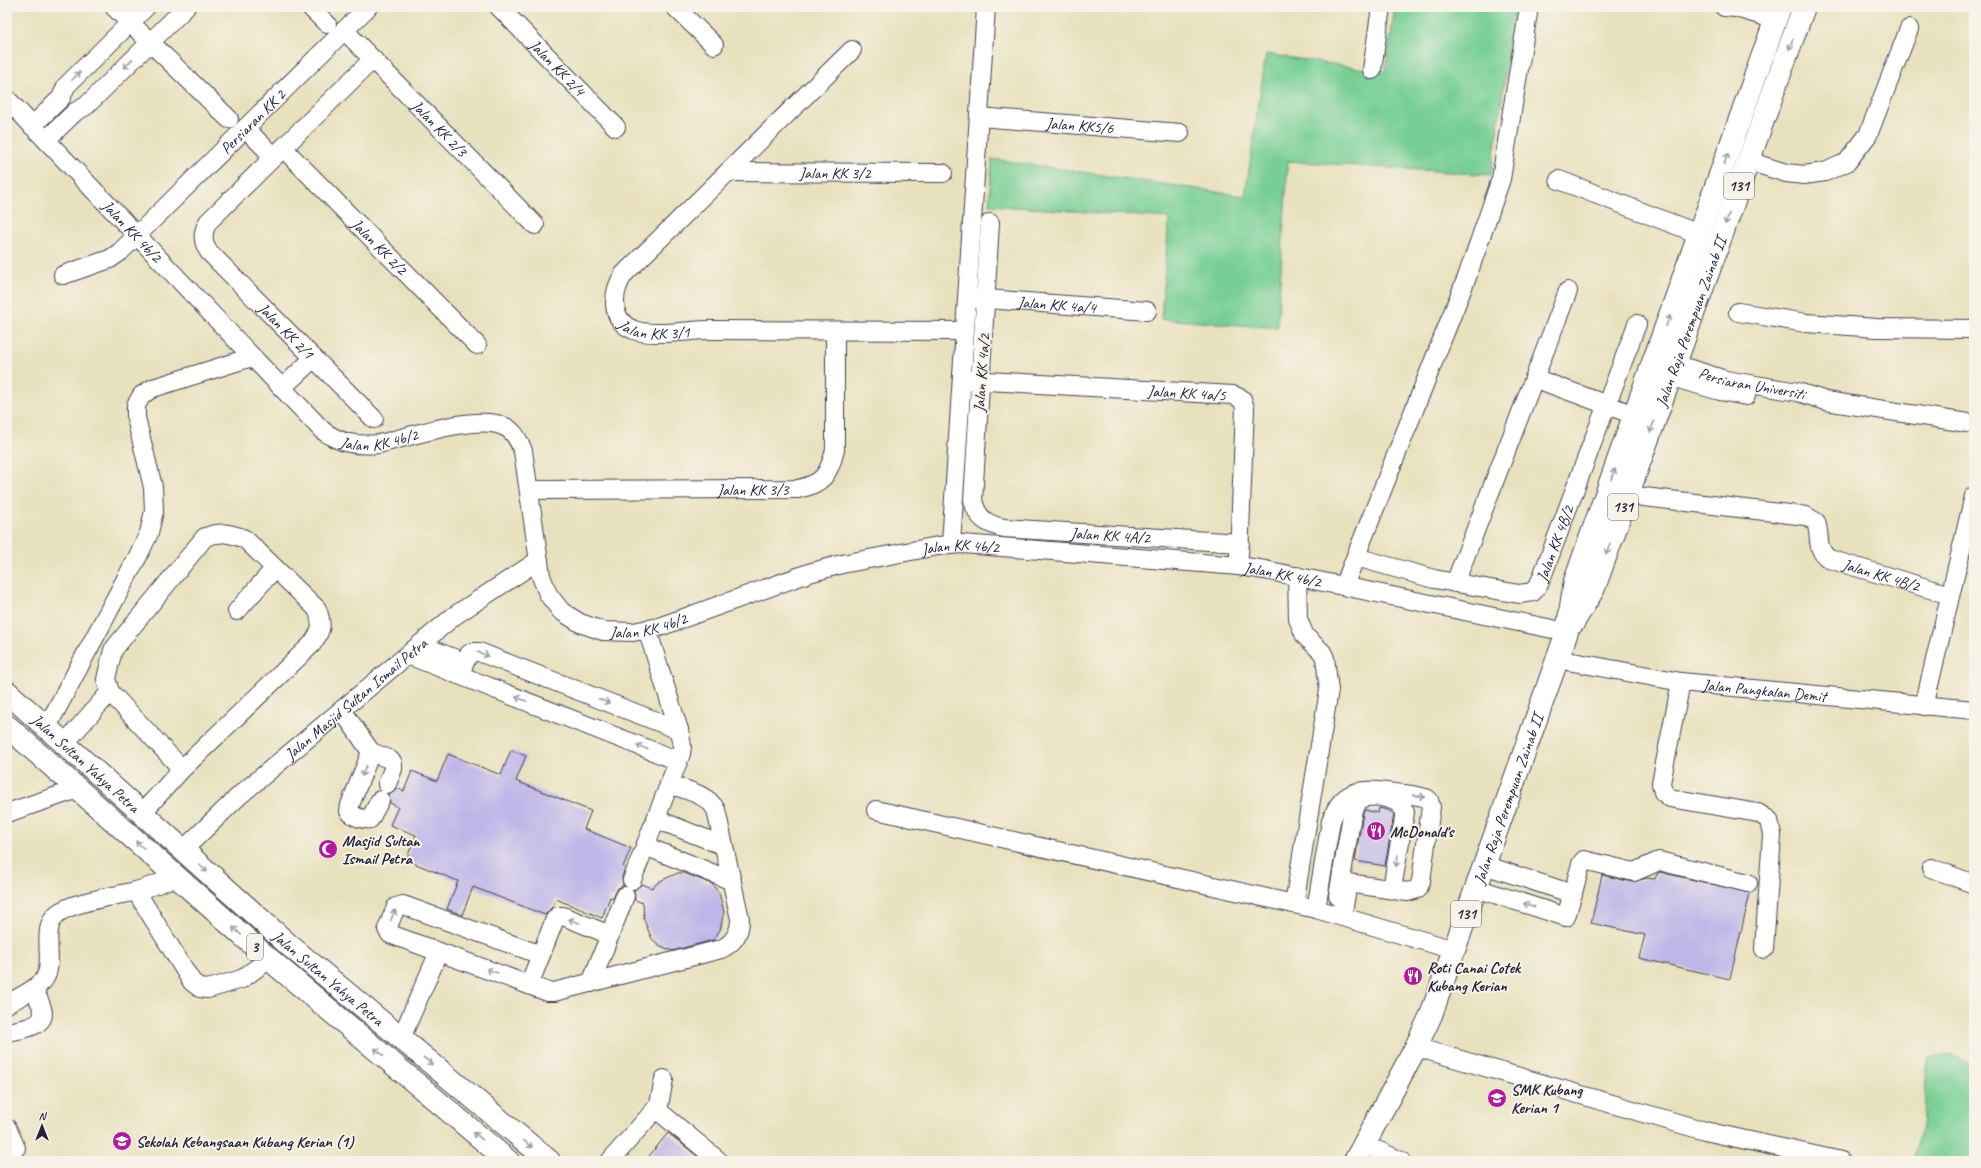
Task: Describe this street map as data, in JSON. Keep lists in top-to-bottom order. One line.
{"streets":{"main road":["131","Jalan Raja Perempuan Zainab II","Jalan Sultan Yahya Petra","3"],"street":["Jalan KK 2/4","Persiaran KK 2","Jalan KK5/6","Jalan KK 2/3","Jalan KK 3/2","Jalan KK 4b/2","Jalan KK 2/2","Jalan KK 4a/4","Jalan KK 3/1","Jalan KK 2/1","Jalan KK 4a/2","Persiaran Universiti","Jalan KK 4a/5","Jalan KK 3/3","Jalan KK 4A/2","Jalan KK 4B/2","Jalan Pangkalan Demit","Jalan Masjid Sultan Ismail Petra"]},"crossings":[["Persiaran KK 2","Jalan KK 2/3"],["Persiaran KK 2","Jalan KK 4b/2"],["Persiaran KK 2","Jalan KK 2/2"],["Jalan KK 3/2","Jalan KK 3/1"],["Jalan KK 4b/2","Jalan Raja Perempuan Zainab II"],["Jalan KK 4b/2","Jalan KK 4a/5"],["Jalan KK 4b/2","Jalan KK 3/3"],["Jalan KK 4b/2","Jalan Masjid Sultan Ismail Petra"],["Jalan KK 2/2","Jalan KK 2/1"],["Jalan KK 4a/4","Jalan KK 4a/2"],["Jalan Raja Perempuan Zainab II","Persiaran Universiti"],["Jalan Raja Perempuan Zainab II","Jalan KK 4B/2"],["Jalan Raja Perempuan Zainab II","Jalan Pangkalan Demit"],["Jalan KK 3/1","Jalan KK 3/3"],["Jalan KK 4a/2","Jalan KK 4a/5"],["Jalan KK 4a/2","Jalan KK 4A/2"],["Jalan KK 4a/5","Jalan KK 4A/2"],["Jalan Masjid Sultan Ismail Petra","Jalan Sultan Yahya Petra"]],"places":{"restaurant":["McDonald's","Roti Canai Cotek Kubang Kerian"],"mosque":["Masjid Sultan Ismail Petra"],"school or university":["SMK Kubang Kerian 1","Sekolah Kebangsaan Kubang Kerian (1)"]},"north":"top"}
